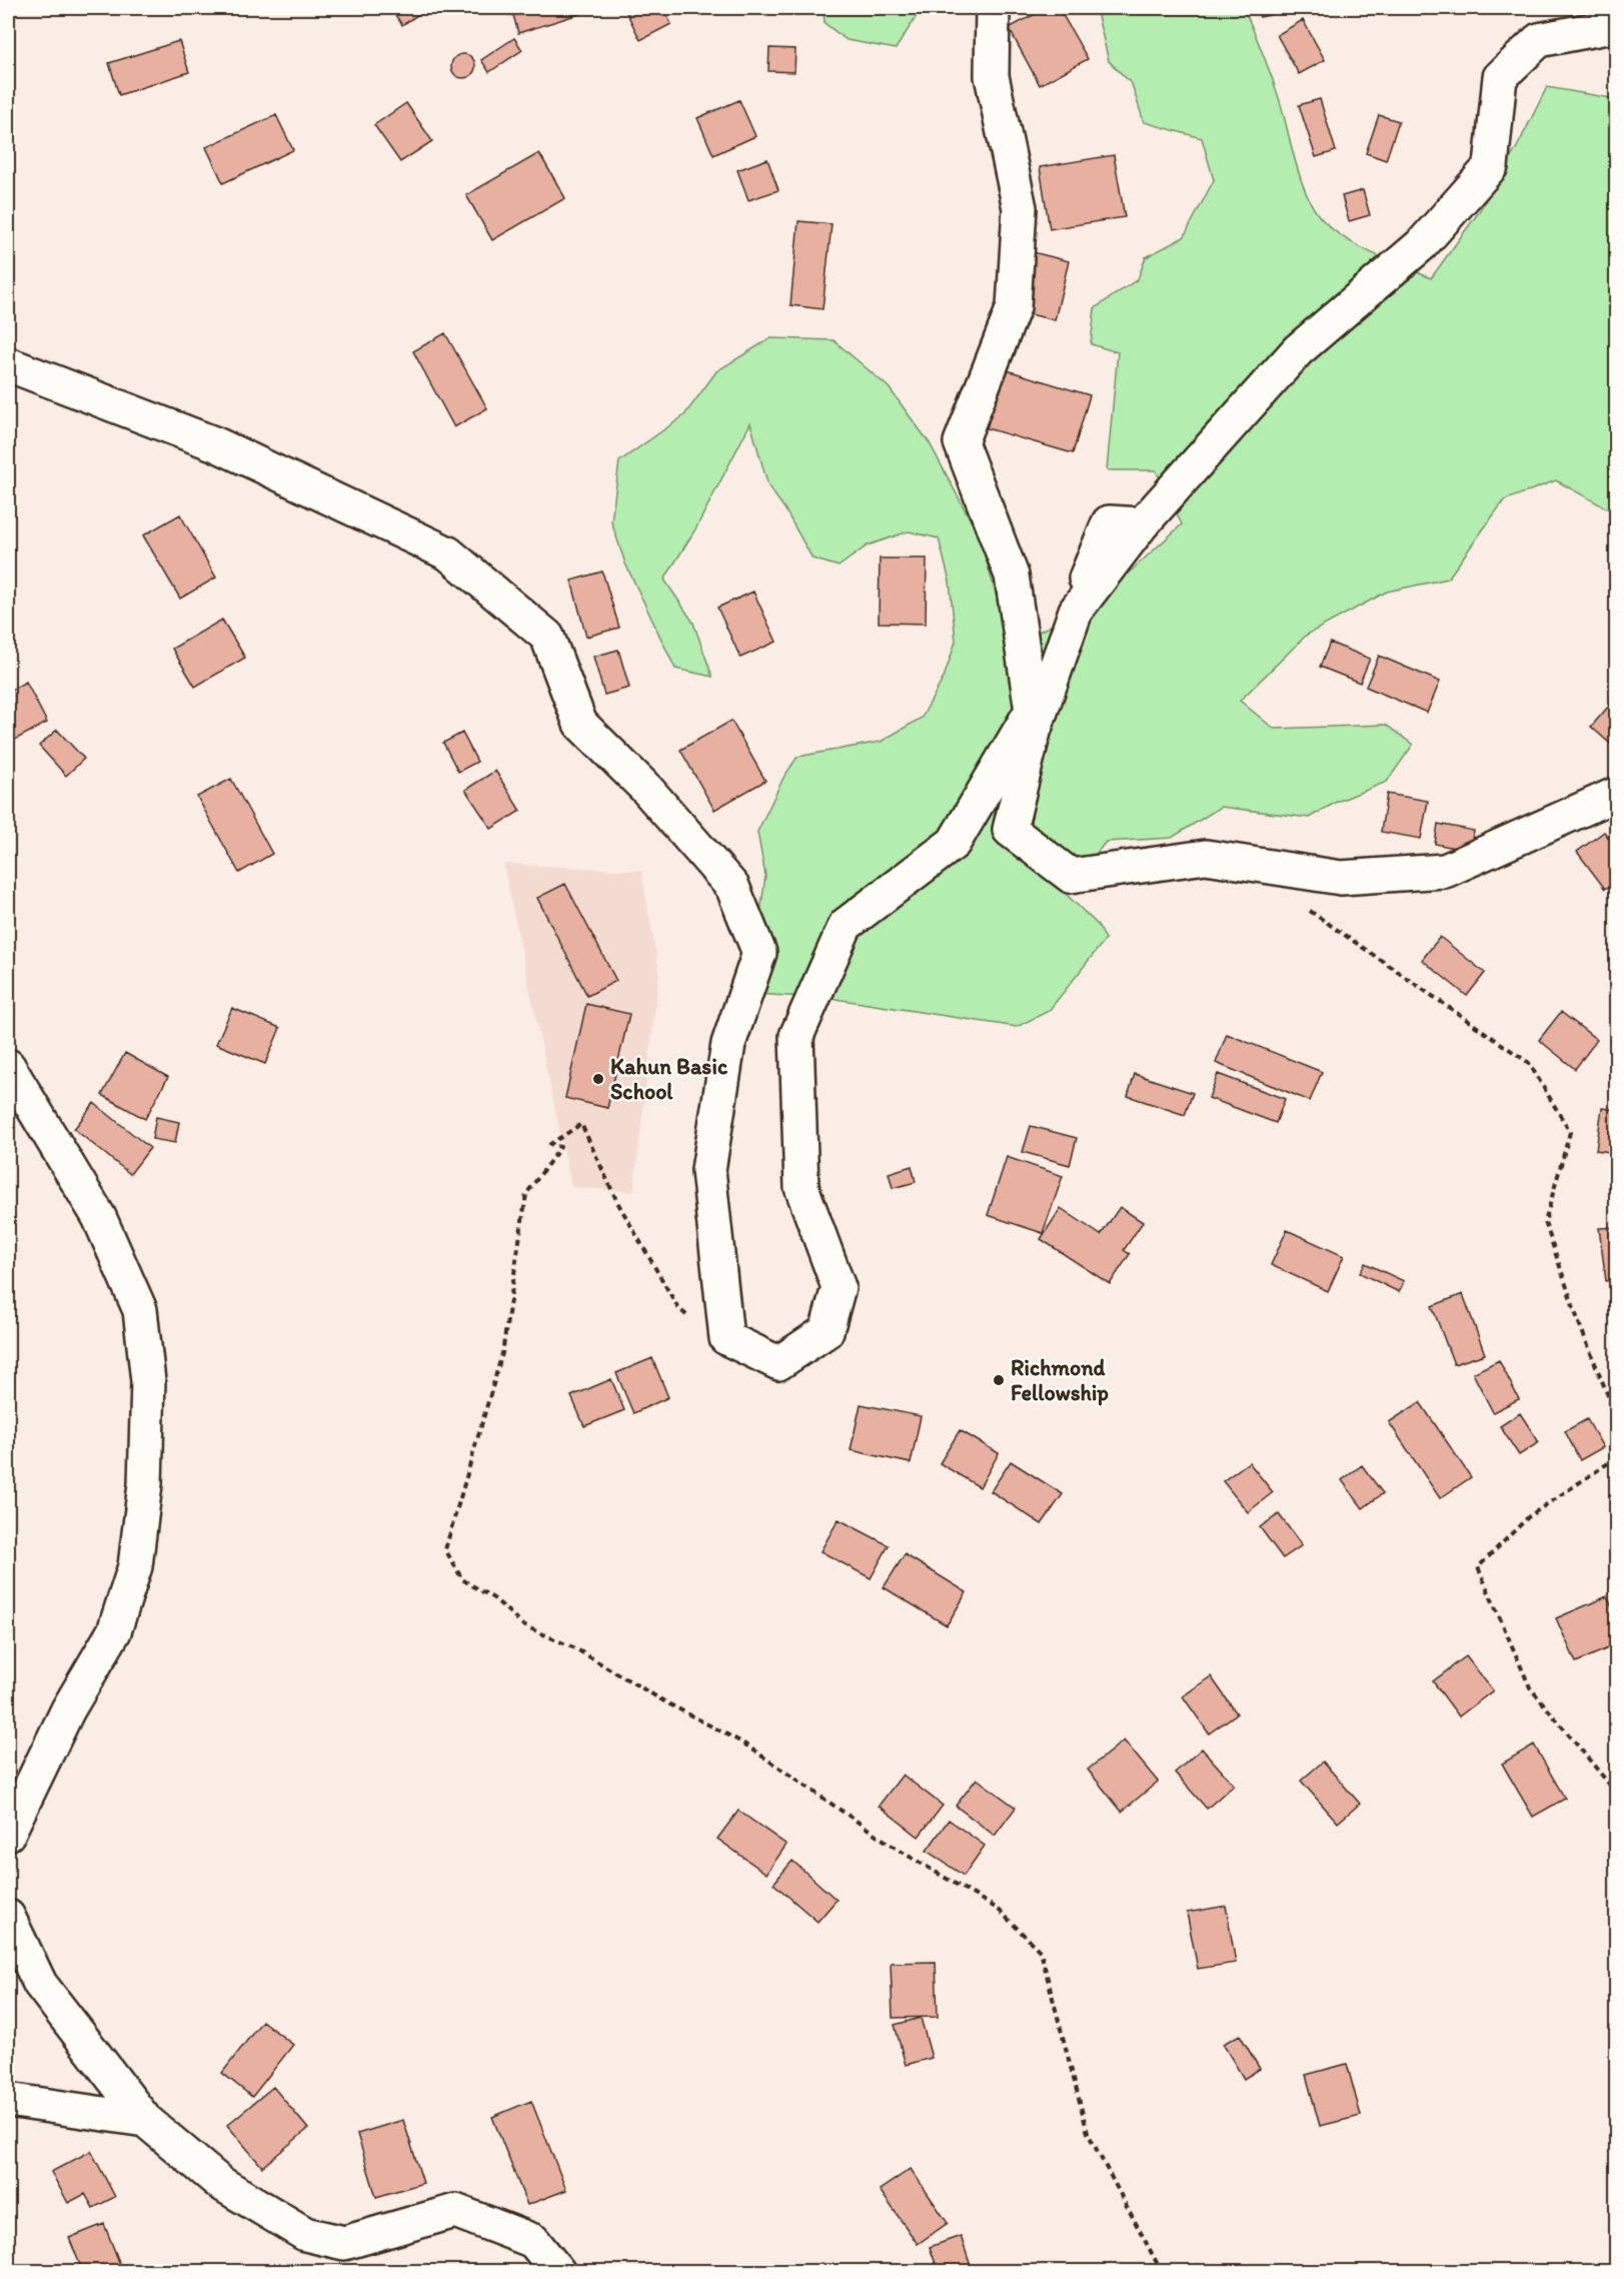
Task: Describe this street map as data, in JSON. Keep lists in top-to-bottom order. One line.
{"places":["Kahun Basic School","Richmond Fellowship"]}
